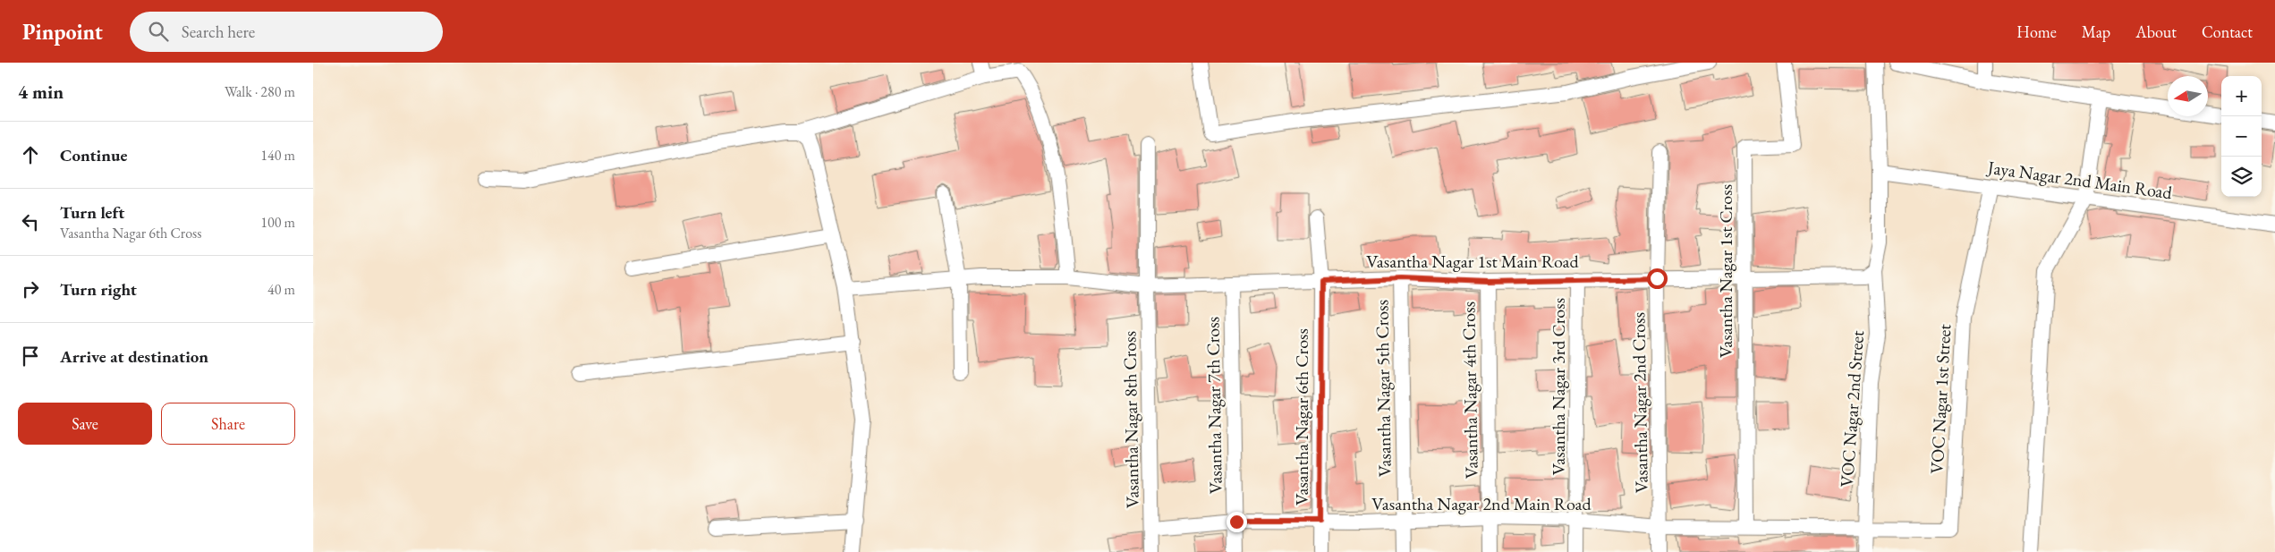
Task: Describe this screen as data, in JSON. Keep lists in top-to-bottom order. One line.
{"streets":{"street":["Jaya Nagar 2nd Main Road","Vasantha Nagar 1st Main Road","Vasantha Nagar 1st Cross","Vasantha Nagar 3rd Cross","Vasantha Nagar 5th Cross","Vasantha Nagar 4th Cross","VOC Nagar 1st Street","Vasantha Nagar 2nd Cross","Vasantha Nagar 7th Cross","VOC Nagar 2nd Street","Vasantha Nagar 6th Cross","Vasantha Nagar 8th Cross","Vasantha Nagar 2nd Main Road"]},"crossings":[["Jaya Nagar 2nd Main Road","VOC Nagar 1st Street"],["Jaya Nagar 2nd Main Road","VOC Nagar 2nd Street"],["Vasantha Nagar 1st Main Road","Vasantha Nagar 1st Cross"],["Vasantha Nagar 1st Main Road","Vasantha Nagar 3rd Cross"],["Vasantha Nagar 1st Main Road","Vasantha Nagar 5th Cross"],["Vasantha Nagar 1st Main Road","Vasantha Nagar 4th Cross"],["Vasantha Nagar 1st Main Road","Vasantha Nagar 2nd Cross"],["Vasantha Nagar 1st Main Road","Vasantha Nagar 7th Cross"],["Vasantha Nagar 1st Main Road","VOC Nagar 2nd Street"],["Vasantha Nagar 1st Main Road","Vasantha Nagar 6th Cross"],["Vasantha Nagar 1st Main Road","Vasantha Nagar 8th Cross"],["Vasantha Nagar 1st Cross","Vasantha Nagar 2nd Main Road"],["Vasantha Nagar 3rd Cross","Vasantha Nagar 2nd Main Road"],["Vasantha Nagar 5th Cross","Vasantha Nagar 2nd Main Road"],["Vasantha Nagar 4th Cross","Vasantha Nagar 2nd Main Road"],["VOC Nagar 1st Street","VOC Nagar 2nd Street"],["VOC Nagar 1st Street","Vasantha Nagar 2nd Main Road"],["Vasantha Nagar 2nd Cross","Vasantha Nagar 2nd Main Road"],["Vasantha Nagar 7th Cross","Vasantha Nagar 2nd Main Road"],["VOC Nagar 2nd Street","Vasantha Nagar 2nd Main Road"],["Vasantha Nagar 6th Cross","Vasantha Nagar 2nd Main Road"],["Vasantha Nagar 8th Cross","Vasantha Nagar 2nd Main Road"]],"north":"left","page":{"header":"Pinpoint","search":"Search here","nav":["Home","Map","About","Contact"],"heading":["4 min","Walk · 280 m"],"map_buttons":["+","−"],"list":[["Continue","140 m"],["Turn left","Vasantha Nagar 6th Cross","100 m"],["Turn right","40 m"],"Arrive at destination"],"buttons":["Save","Share"]}}
